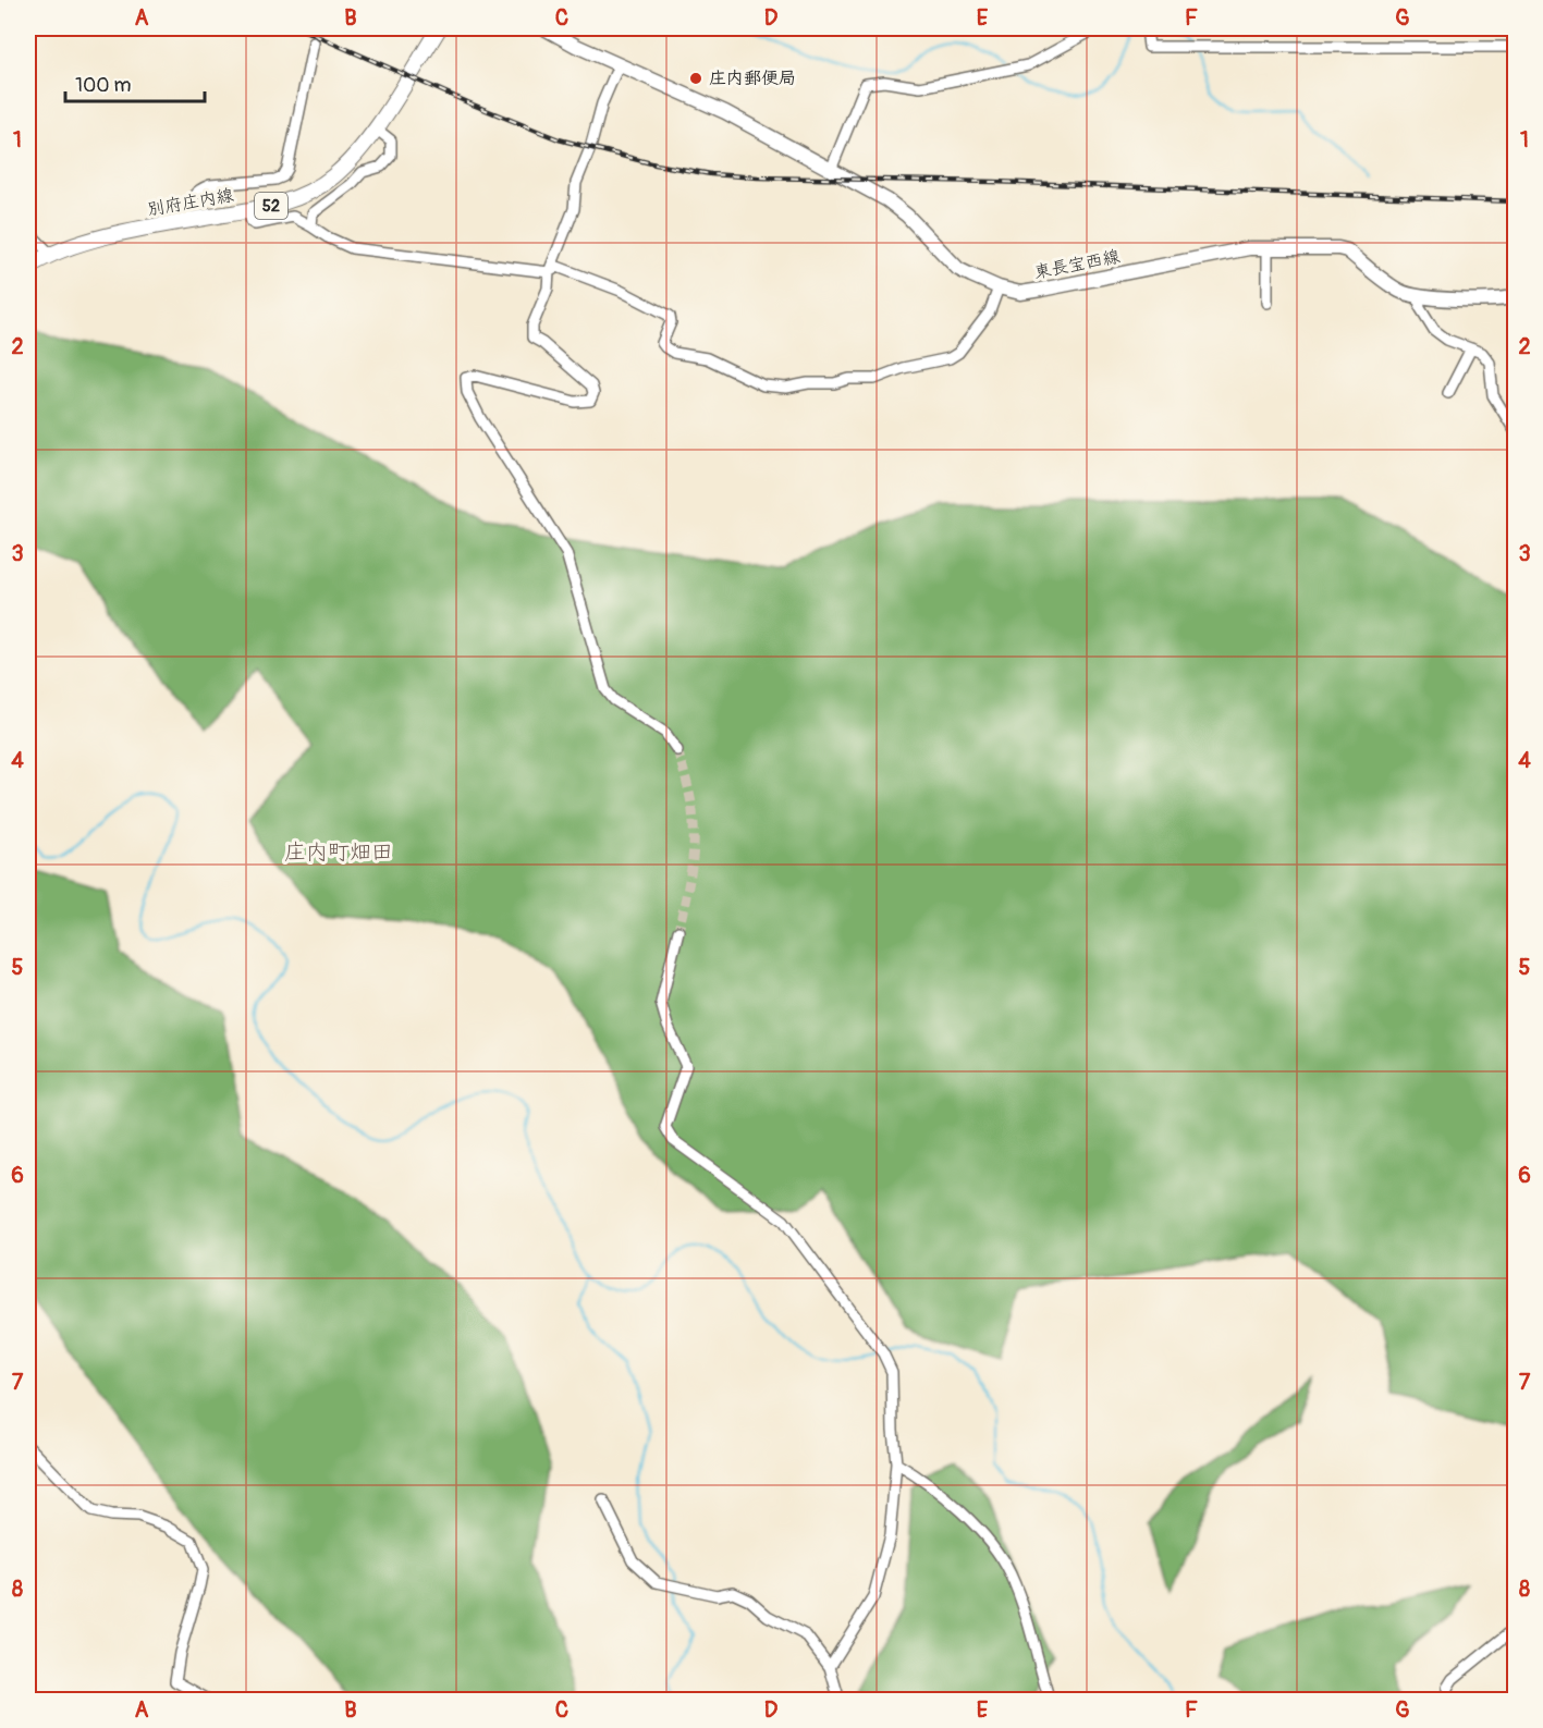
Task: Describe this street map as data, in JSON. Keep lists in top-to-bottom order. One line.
{"streets":{"main road":["別府庄内線","52","東長宝西線"]},"districts":["庄内町畑田"],"places":["庄内郵便局"],"scale_bar":"100 m","grid":{"columns":["A","B","C","D","E","F","G"],"rows":["1","2","3","4","5","6","7","8"]}}
